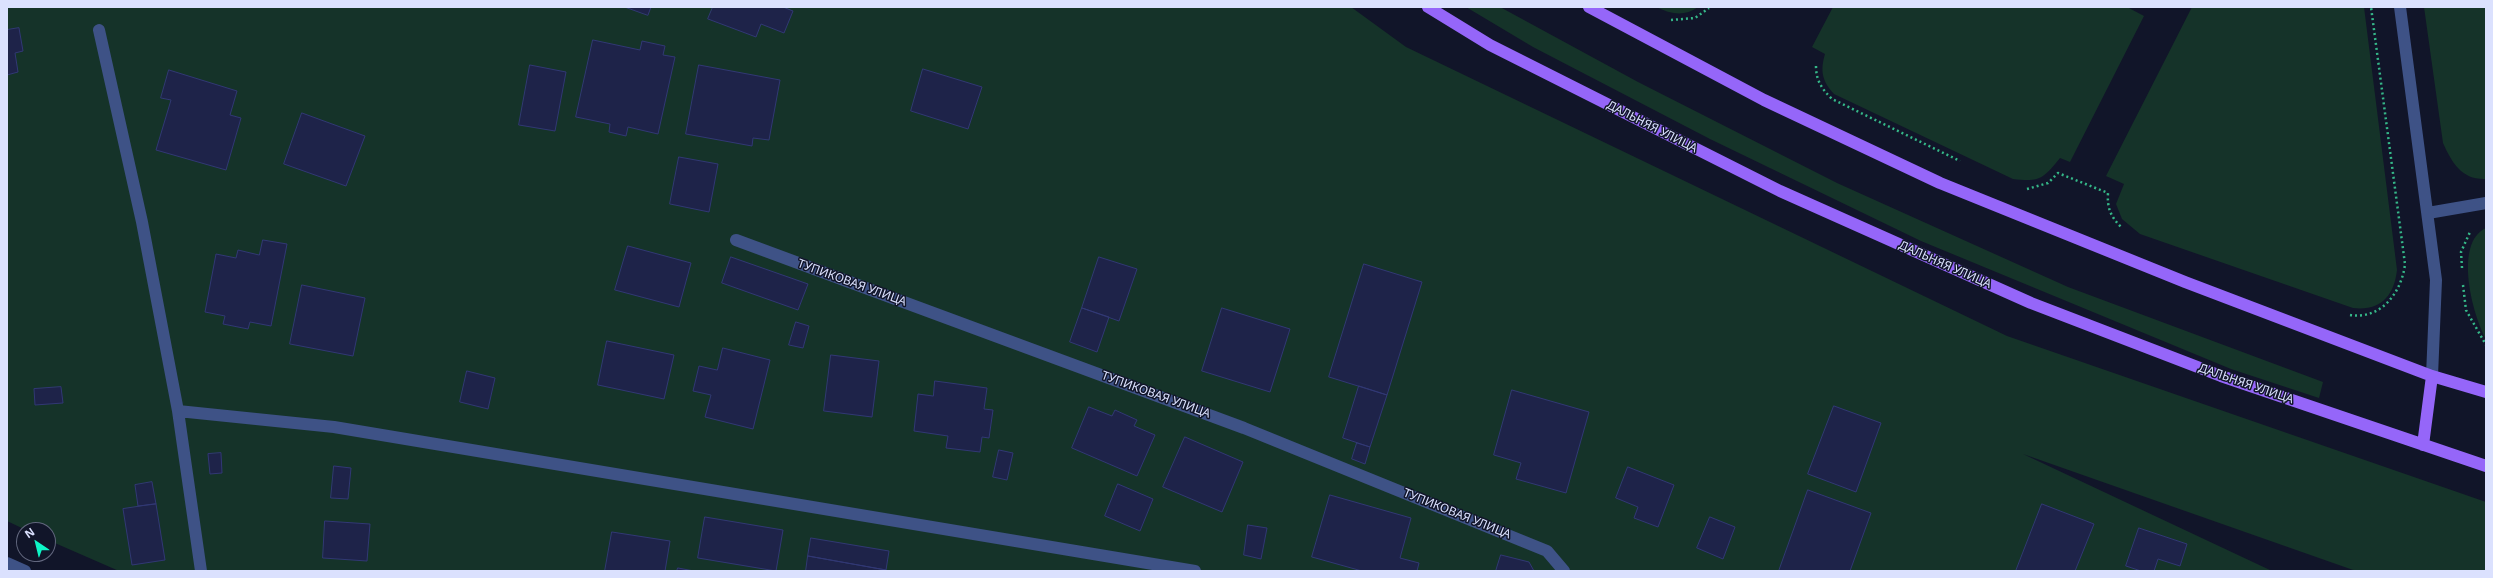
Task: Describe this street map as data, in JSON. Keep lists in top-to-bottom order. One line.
{"streets":{"main road":["ДАЛЬНЯЯ УЛИЦА"],"street":["ТУПИКОВАЯ УЛИЦА"]},"north":"top left"}
